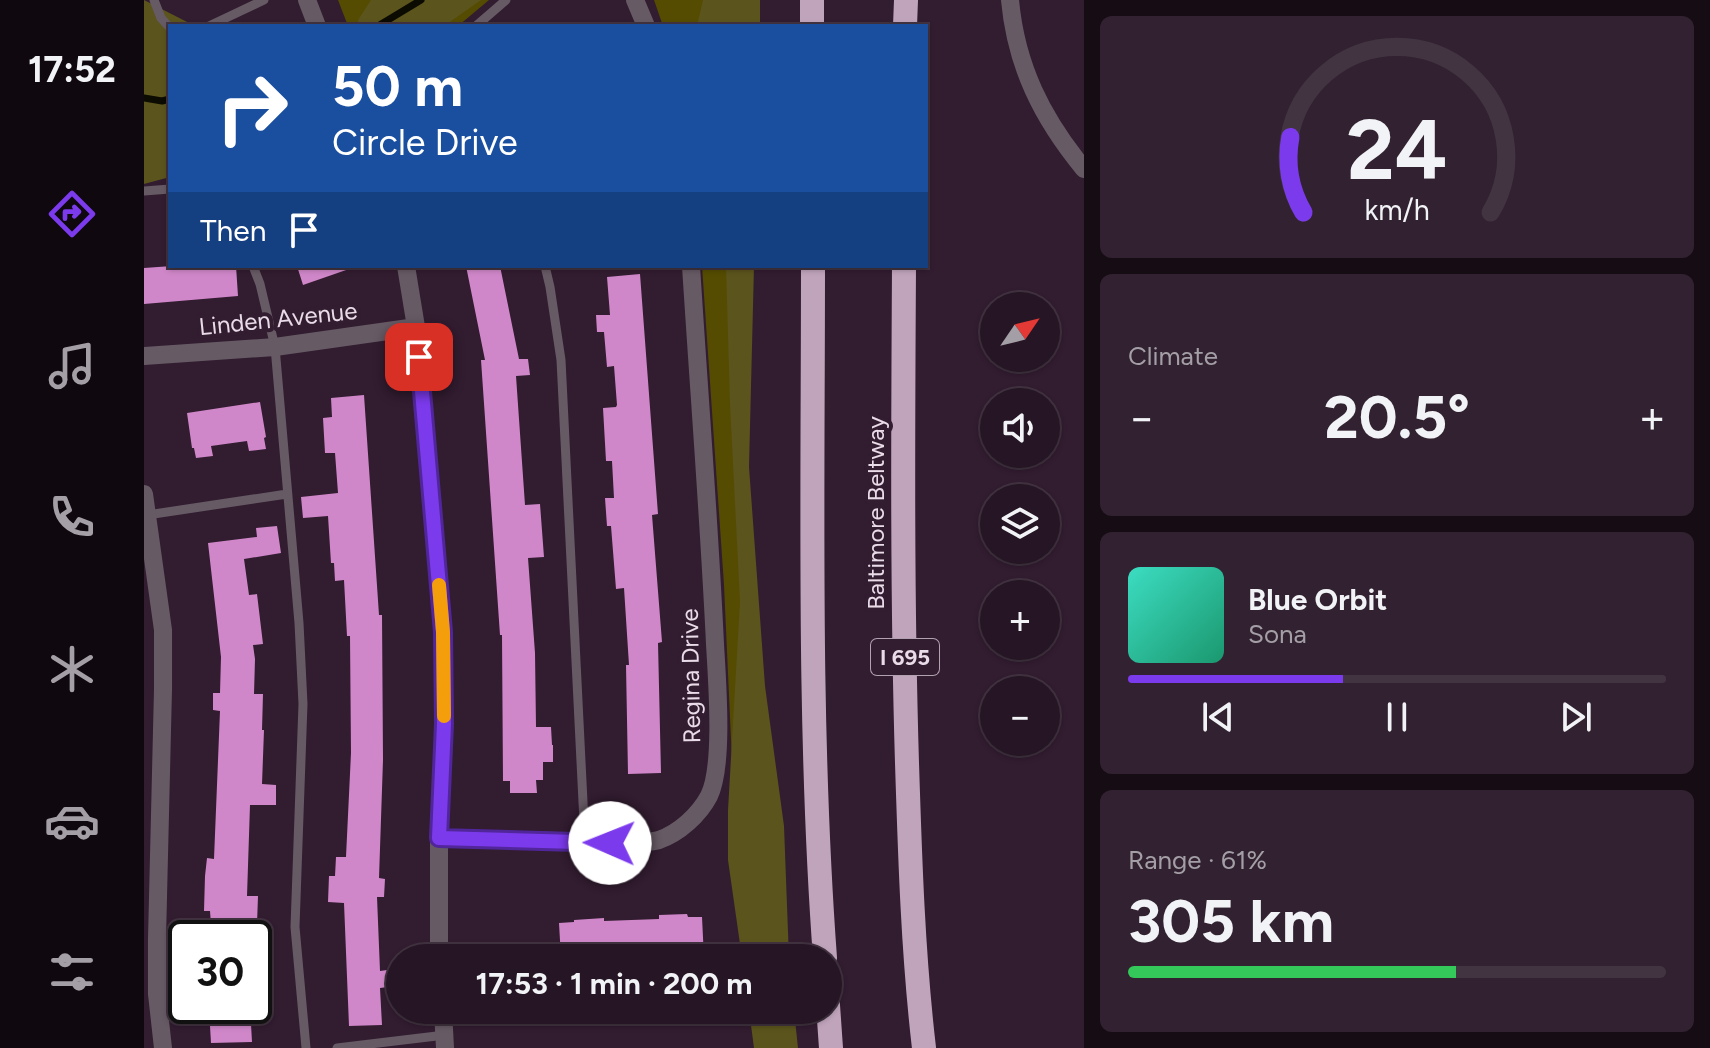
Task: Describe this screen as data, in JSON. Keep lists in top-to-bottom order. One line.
{"streets":{"highway":["Baltimore Beltway","I 695"],"street":["Linden Avenue","Regina Drive"]},"north":"top right","page":{"tabs":"17:52","turn":["50 m","Circle Drive"],"then":"Then","tile":["Climate",["Range · 61%","305 km"]],"map_buttons":["+","−"],"heat":["−","20.5°","+"],"song":["Blue Orbit","Sona"],"limit":"30","trip":"17:53 · 1 min · 200 m","gauge":["24","km/h"]}}
